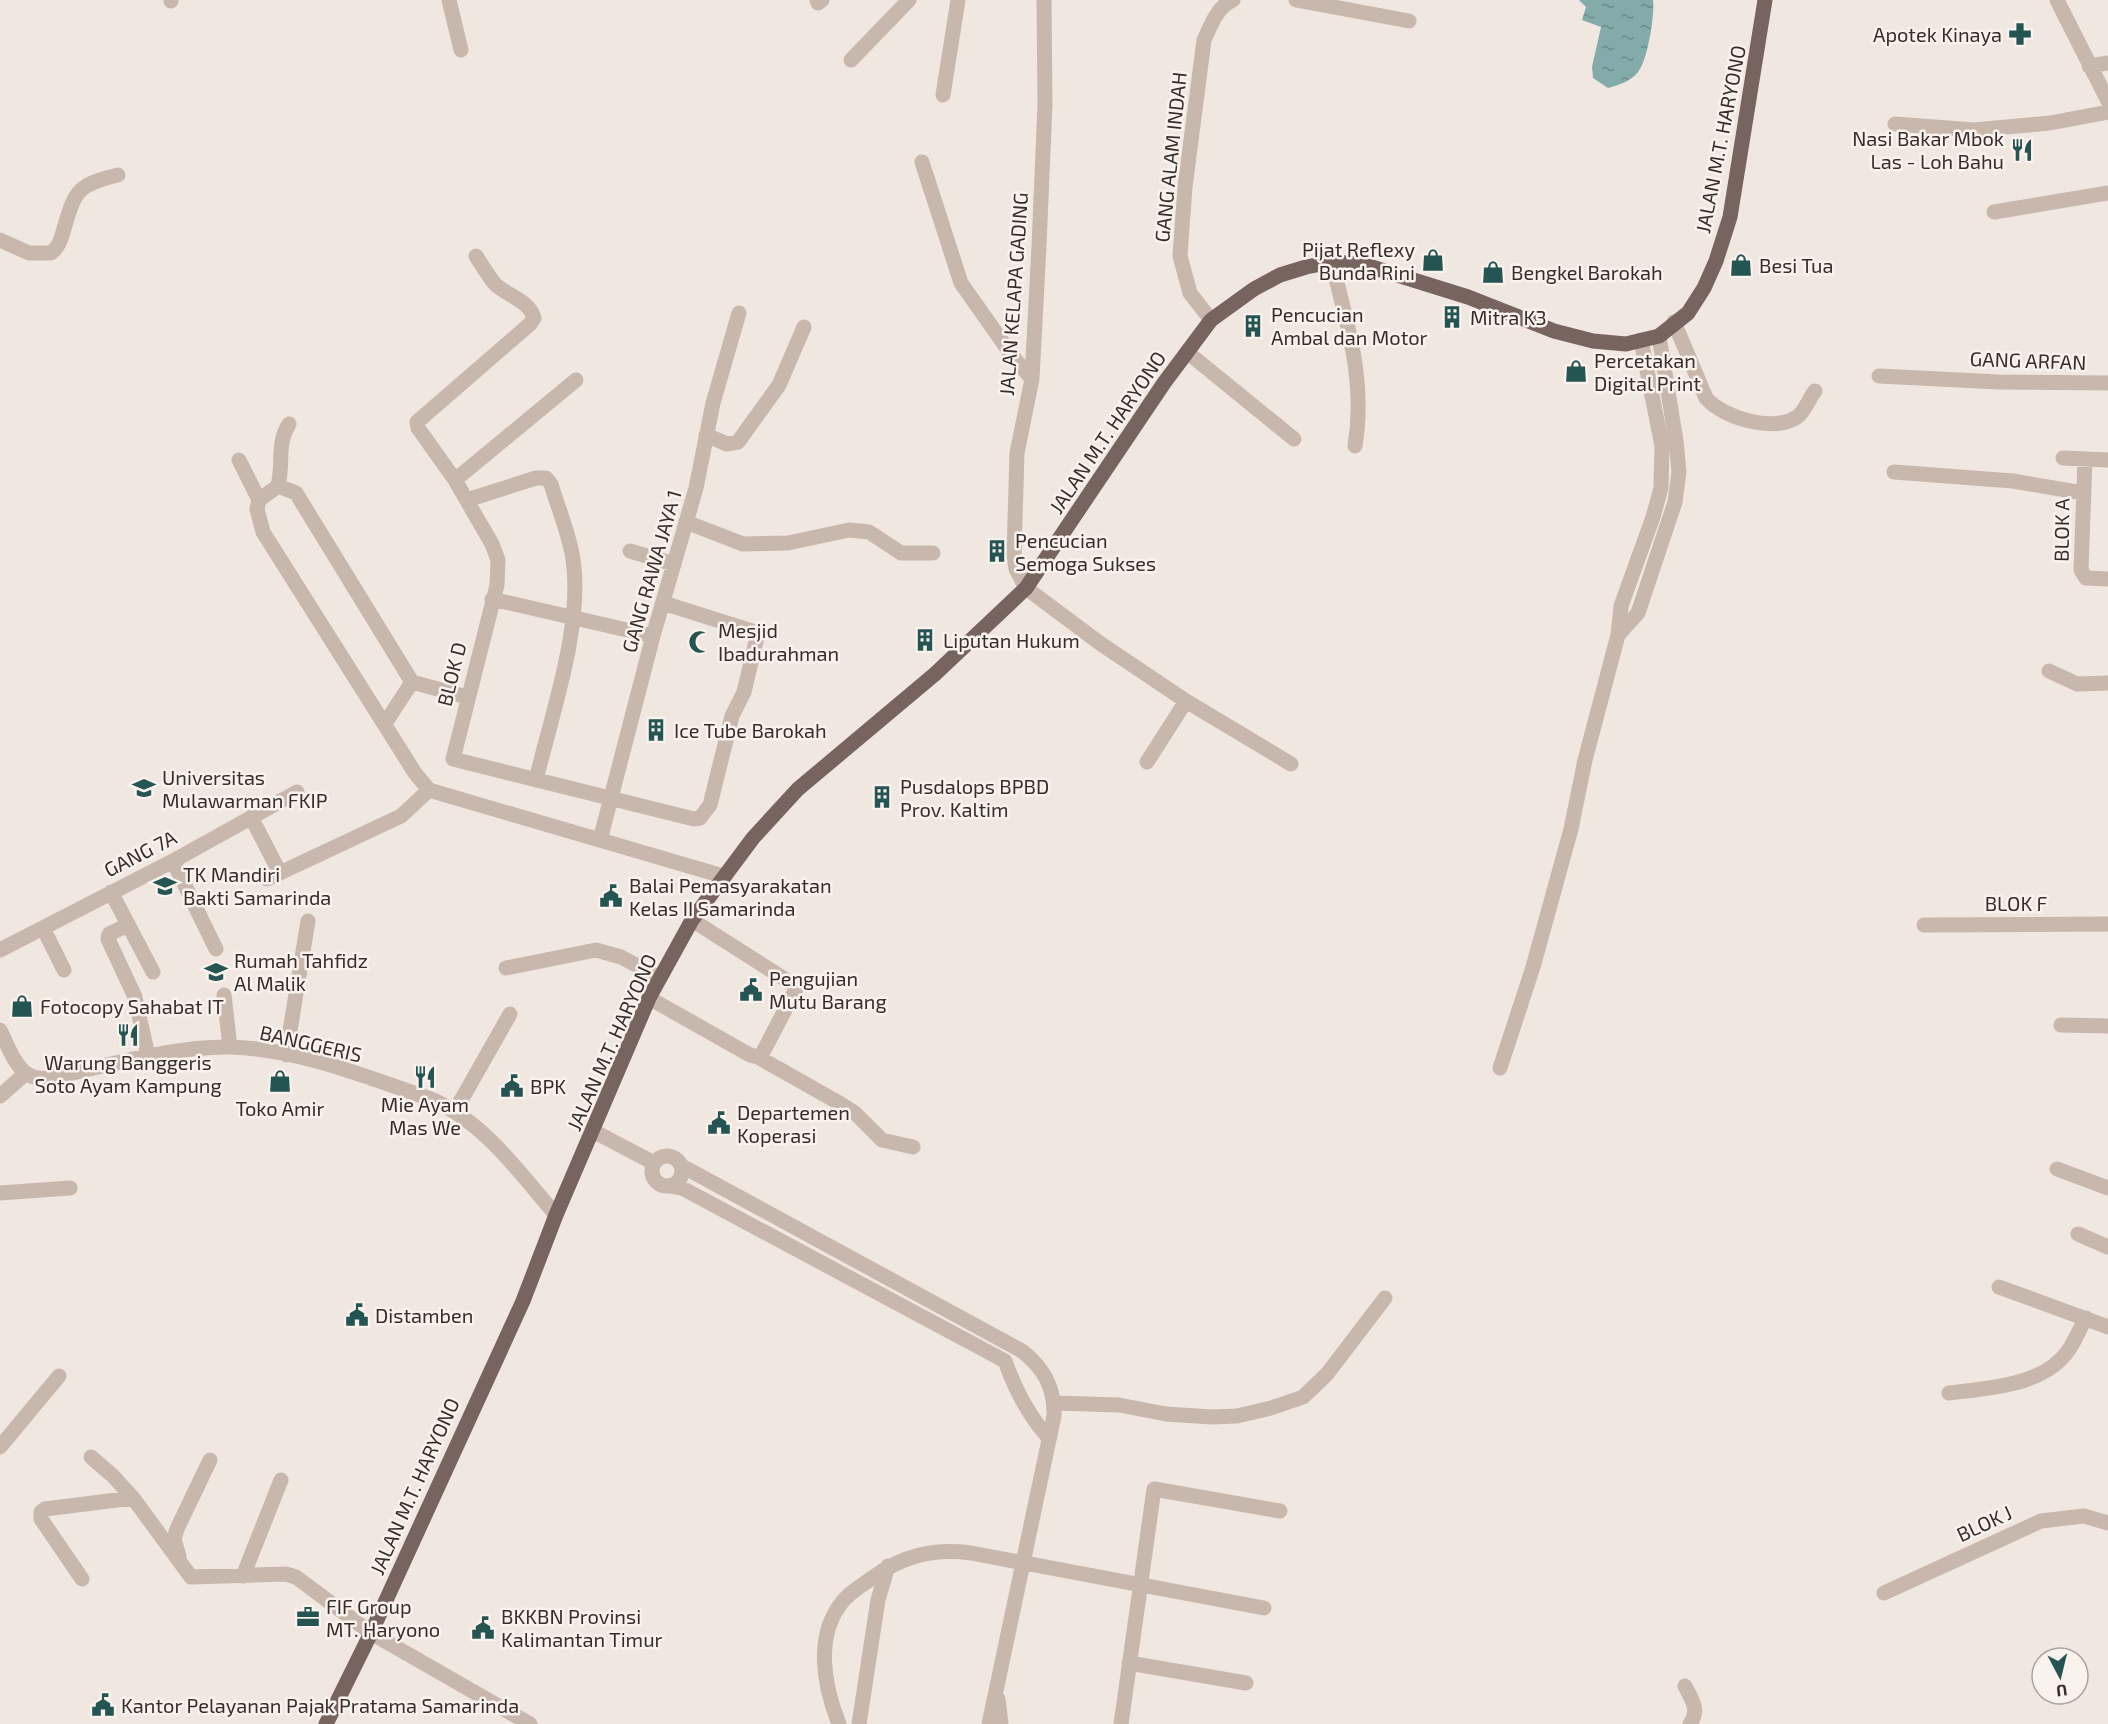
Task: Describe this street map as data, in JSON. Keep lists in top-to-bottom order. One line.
{"streets":{"main road":["JALAN M.T. HARYONO"],"street":["GANG ALAM INDAH","JALAN KELAPA GADING","GANG ARFAN","BLOK A","GANG RAWA JAYA 1","BLOK D","GANG 7A","BLOK F","BANGGERIS","BLOK J"]},"crossings":[["JALAN M.T. HARYONO","GANG ALAM INDAH"],["JALAN M.T. HARYONO","JALAN KELAPA GADING"],["JALAN M.T. HARYONO","BANGGERIS"]],"places":{"pharmacy":["Apotek Kinaya"],"restaurant":["Nasi Bakar Mbok Las - Loh Bahu","Warung Banggeris Soto Ayam Kampung","Mie Ayam Mas We"],"shop":["Pijat Reflexy Bunda Rini","Besi Tua","Bengkel Barokah","Percetakan Digital Print","Fotocopy Sahabat IT","Toko Amir"],"building":["Mitra K3","Pencucian Ambal dan Motor","Pencucian Semoga Sukses","Liputan Hukum","Ice Tube Barokah","Pusdalops BPBD Prov. Kaltim"],"mosque":["Mesjid Ibadurahman"],"school or university":["Universitas Mulawarman FKIP","TK Mandiri Bakti Samarinda","Rumah Tahfidz Al Malik"],"public building":["Balai Pemasyarakatan Kelas II Samarinda","Pengujian Mutu Barang","BPK","Departemen Koperasi","Distamben","BKKBN Provinsi Kalimantan Timur","Kantor Pelayanan Pajak Pratama Samarinda"],"office":["FIF Group MT. Haryono"]},"north":"bottom"}
